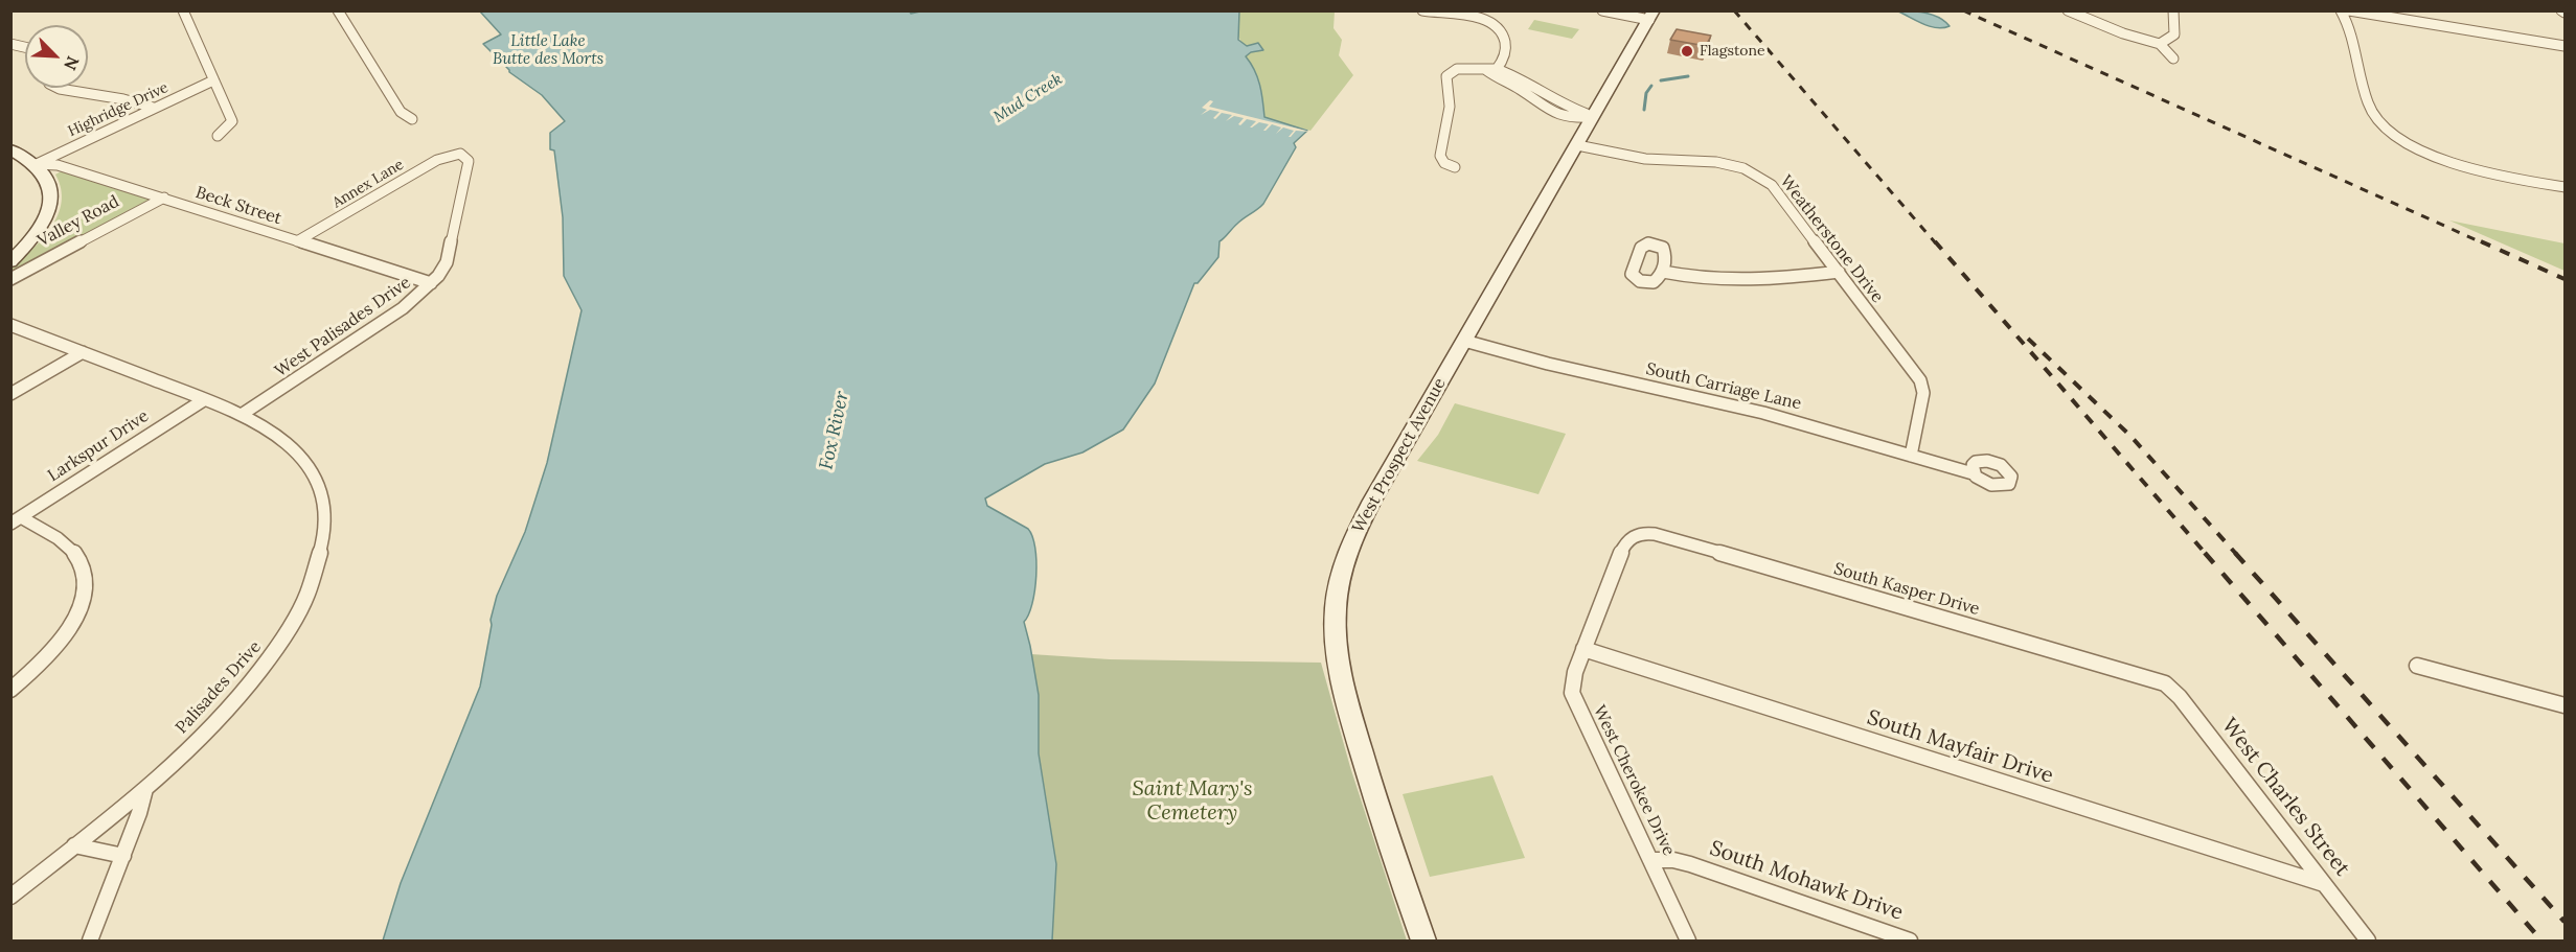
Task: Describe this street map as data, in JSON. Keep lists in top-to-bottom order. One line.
{"streets":{"main road":["Valley Road","West Prospect Avenue"],"street":["Highridge Drive","Annex Lane","Beck Street","Weatherstone Drive","West Palisades Drive","South Carriage Lane","Larkspur Drive","South Kasper Drive","Palisades Drive","South Mayfair Drive","West Cherokee Drive","West Charles Street","South Mohawk Drive"]},"crossings":[["Highridge Drive","Beck Street"],["Highridge Drive","Valley Road"],["Annex Lane","Beck Street"],["Annex Lane","West Palisades Drive"],["Beck Street","Valley Road"],["Beck Street","West Palisades Drive"],["Weatherstone Drive","South Carriage Lane"],["Weatherstone Drive","West Prospect Avenue"],["West Palisades Drive","Palisades Drive"],["South Carriage Lane","West Prospect Avenue"],["Larkspur Drive","Palisades Drive"],["South Kasper Drive","West Cherokee Drive"],["South Kasper Drive","West Charles Street"],["South Mayfair Drive","West Cherokee Drive"],["South Mayfair Drive","West Charles Street"],["West Cherokee Drive","South Mohawk Drive"]],"water":["Little Lake Butte des Morts","Mud Creek","Fox River"],"parks":["Saint Mary's Cemetery"],"places":["Flagstone"],"north":"bottom right"}
